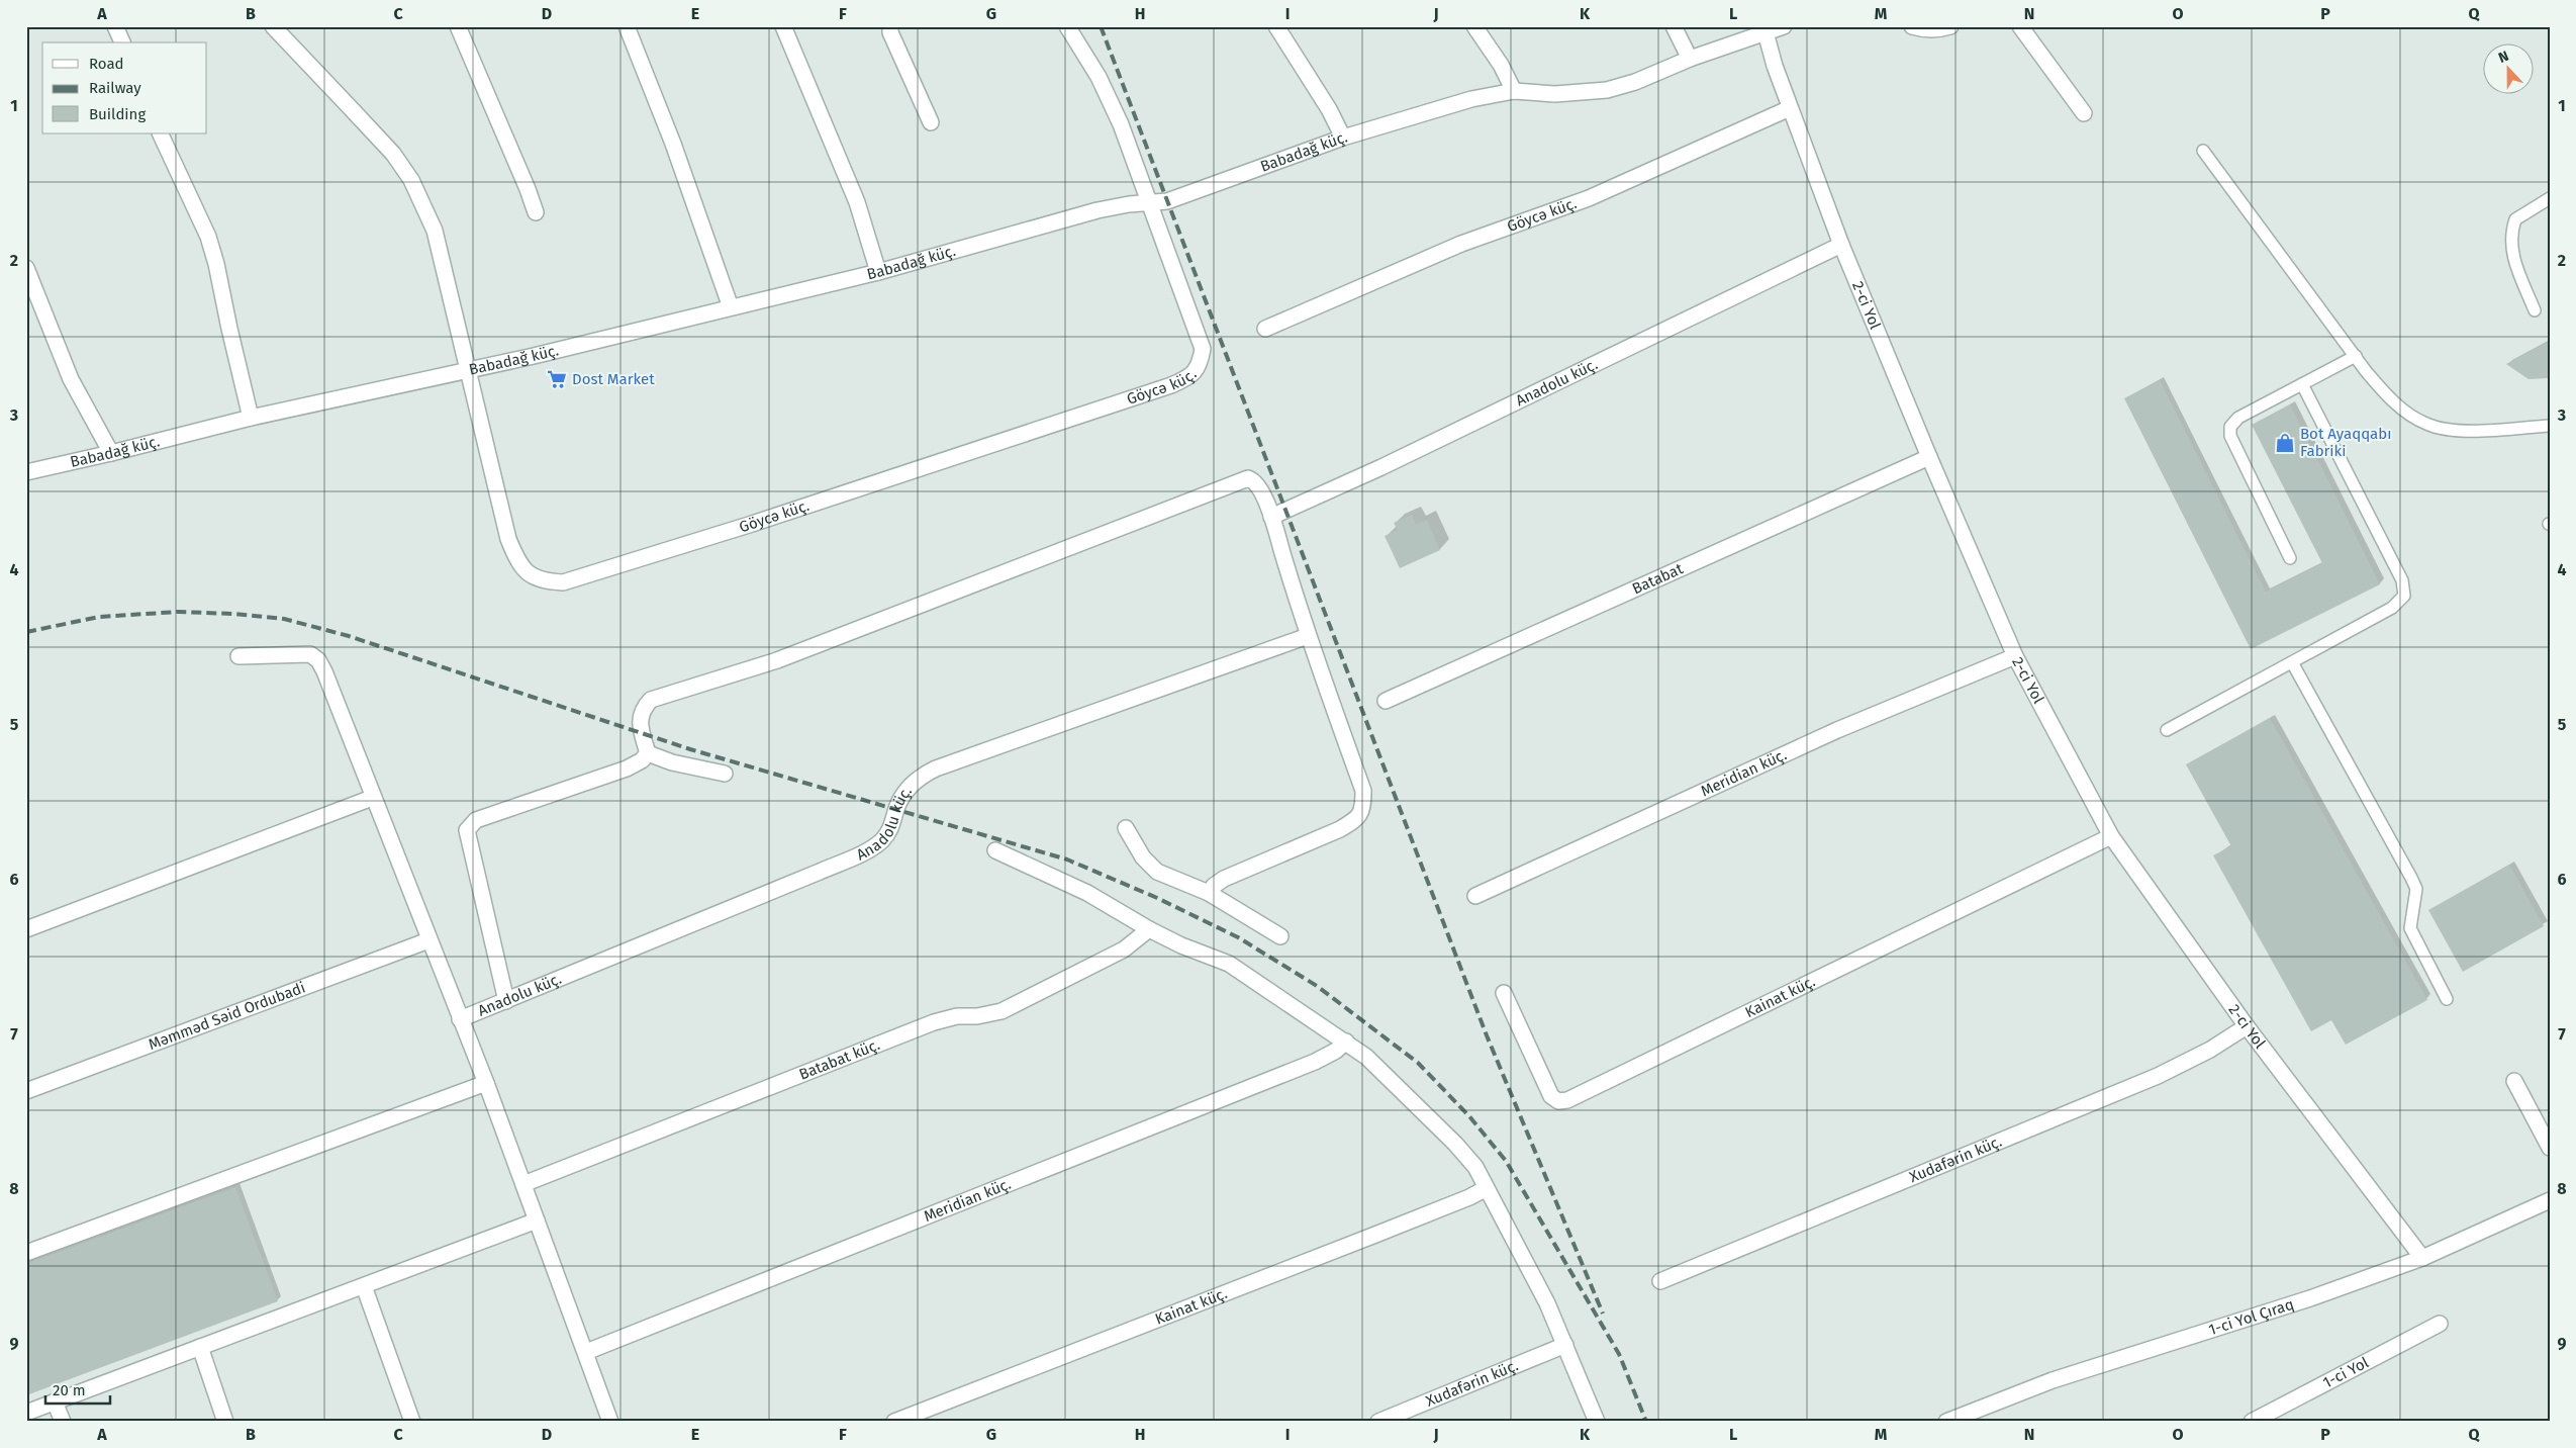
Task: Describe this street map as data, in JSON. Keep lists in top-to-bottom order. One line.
{"streets":{"street":["Babadağ küç.","Göycə küç.","2-ci Yol","Anadolu küç.","Batabat","Meridian küç.","Kainat küç.","Məmməd Səid Ordubadi","Batabat küç.","Xudafərin küç.","1-ci Yol Çıraq","1-ci Yol"]},"crossings":[["Babadağ küç.","Göycə küç."],["Babadağ küç.","2-ci Yol"],["Göycə küç.","2-ci Yol"],["2-ci Yol","Anadolu küç."],["2-ci Yol","Batabat"],["2-ci Yol","Meridian küç."],["2-ci Yol","Kainat küç."],["2-ci Yol","Xudafərin küç."],["2-ci Yol","1-ci Yol Çıraq"]],"places":{"supermarket":["Dost Market"],"shop":["Bot Ayaqqabı Fabriki"]},"legend":["Road","Railway","Building"],"scale_bar":"20 m","north":"top","grid":{"columns":["A","B","C","D","E","F","G","H","I","J","K","L","M","N","O","P","Q"],"rows":["1","2","3","4","5","6","7","8","9"]}}
